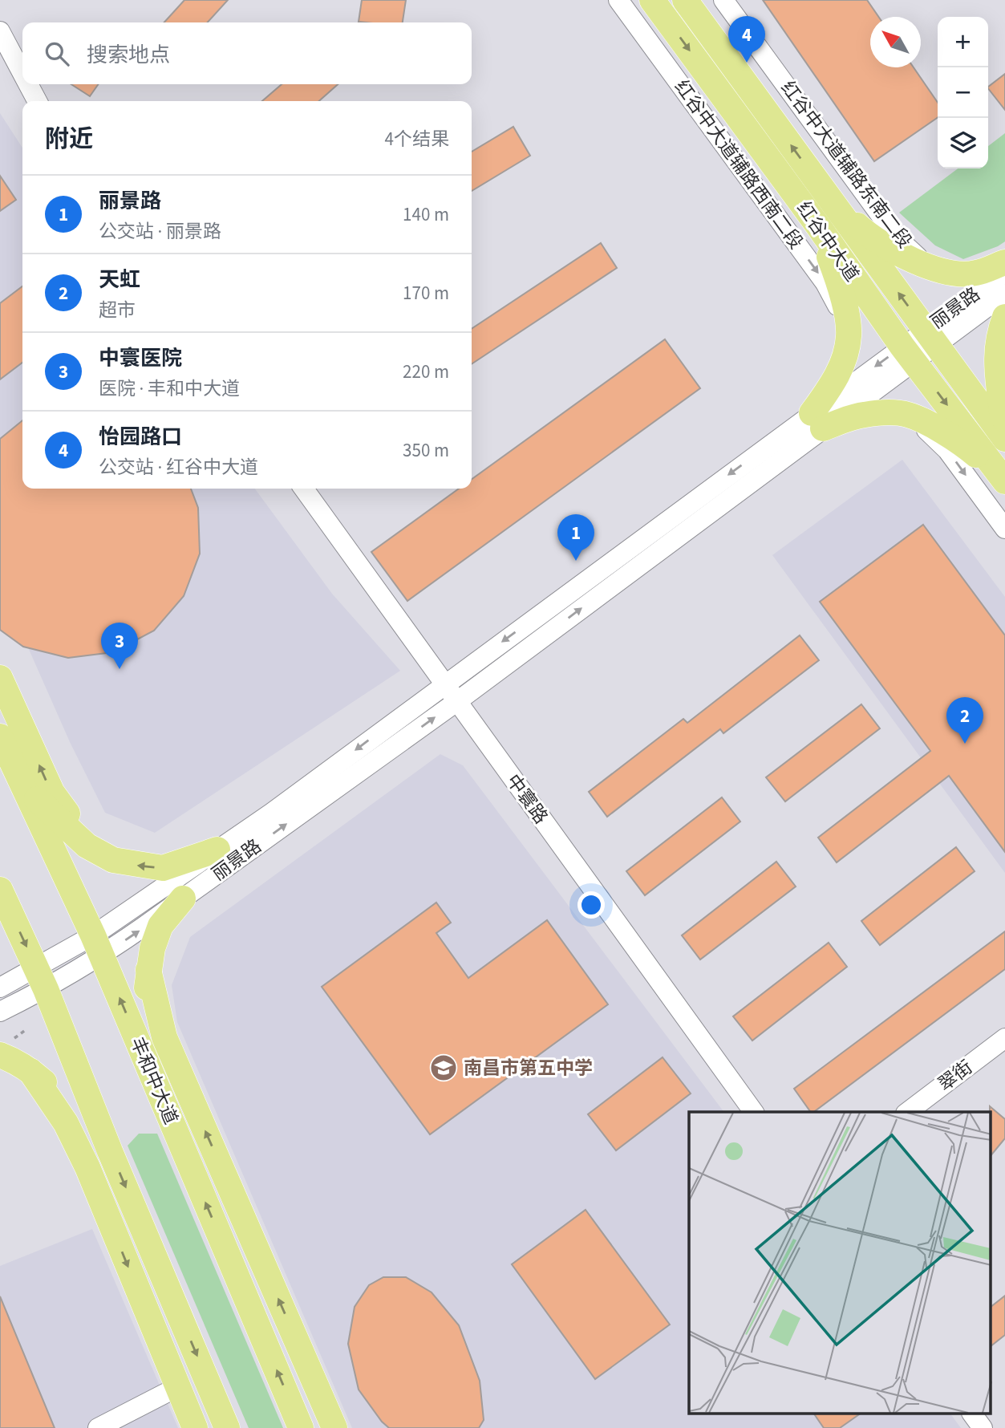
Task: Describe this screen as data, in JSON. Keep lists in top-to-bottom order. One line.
{"streets":{"main road":["红谷中大道","丰和中大道"],"street":["红谷中大道辅路西南二段","红谷中大道辅路东南二段","丽景路","中寰路","翠街"]},"crossings":[["红谷中大道","丽景路"],["丽景路","中寰路"],["丽景路","丰和中大道"]],"one_way":["红谷中大道辅路西南二段"],"places":{"school or university":["南昌市第五中学"]},"north":"top left","page":{"pins":["4","1","3","2"],"map_buttons":["+","−"],"search":"搜索地点","heading":["附近","4个结果"],"list":[{"mark":"1","name":"丽景路","note":"公交站 · 丽景路","value":"140 m"},{"mark":"2","name":"天虹","note":"超市","value":"170 m"},{"mark":"3","name":"中寰医院","note":"医院 · 丰和中大道","value":"220 m"},{"mark":"4","name":"怡园路口","note":"公交站 · 红谷中大道","value":"350 m"}]}}
